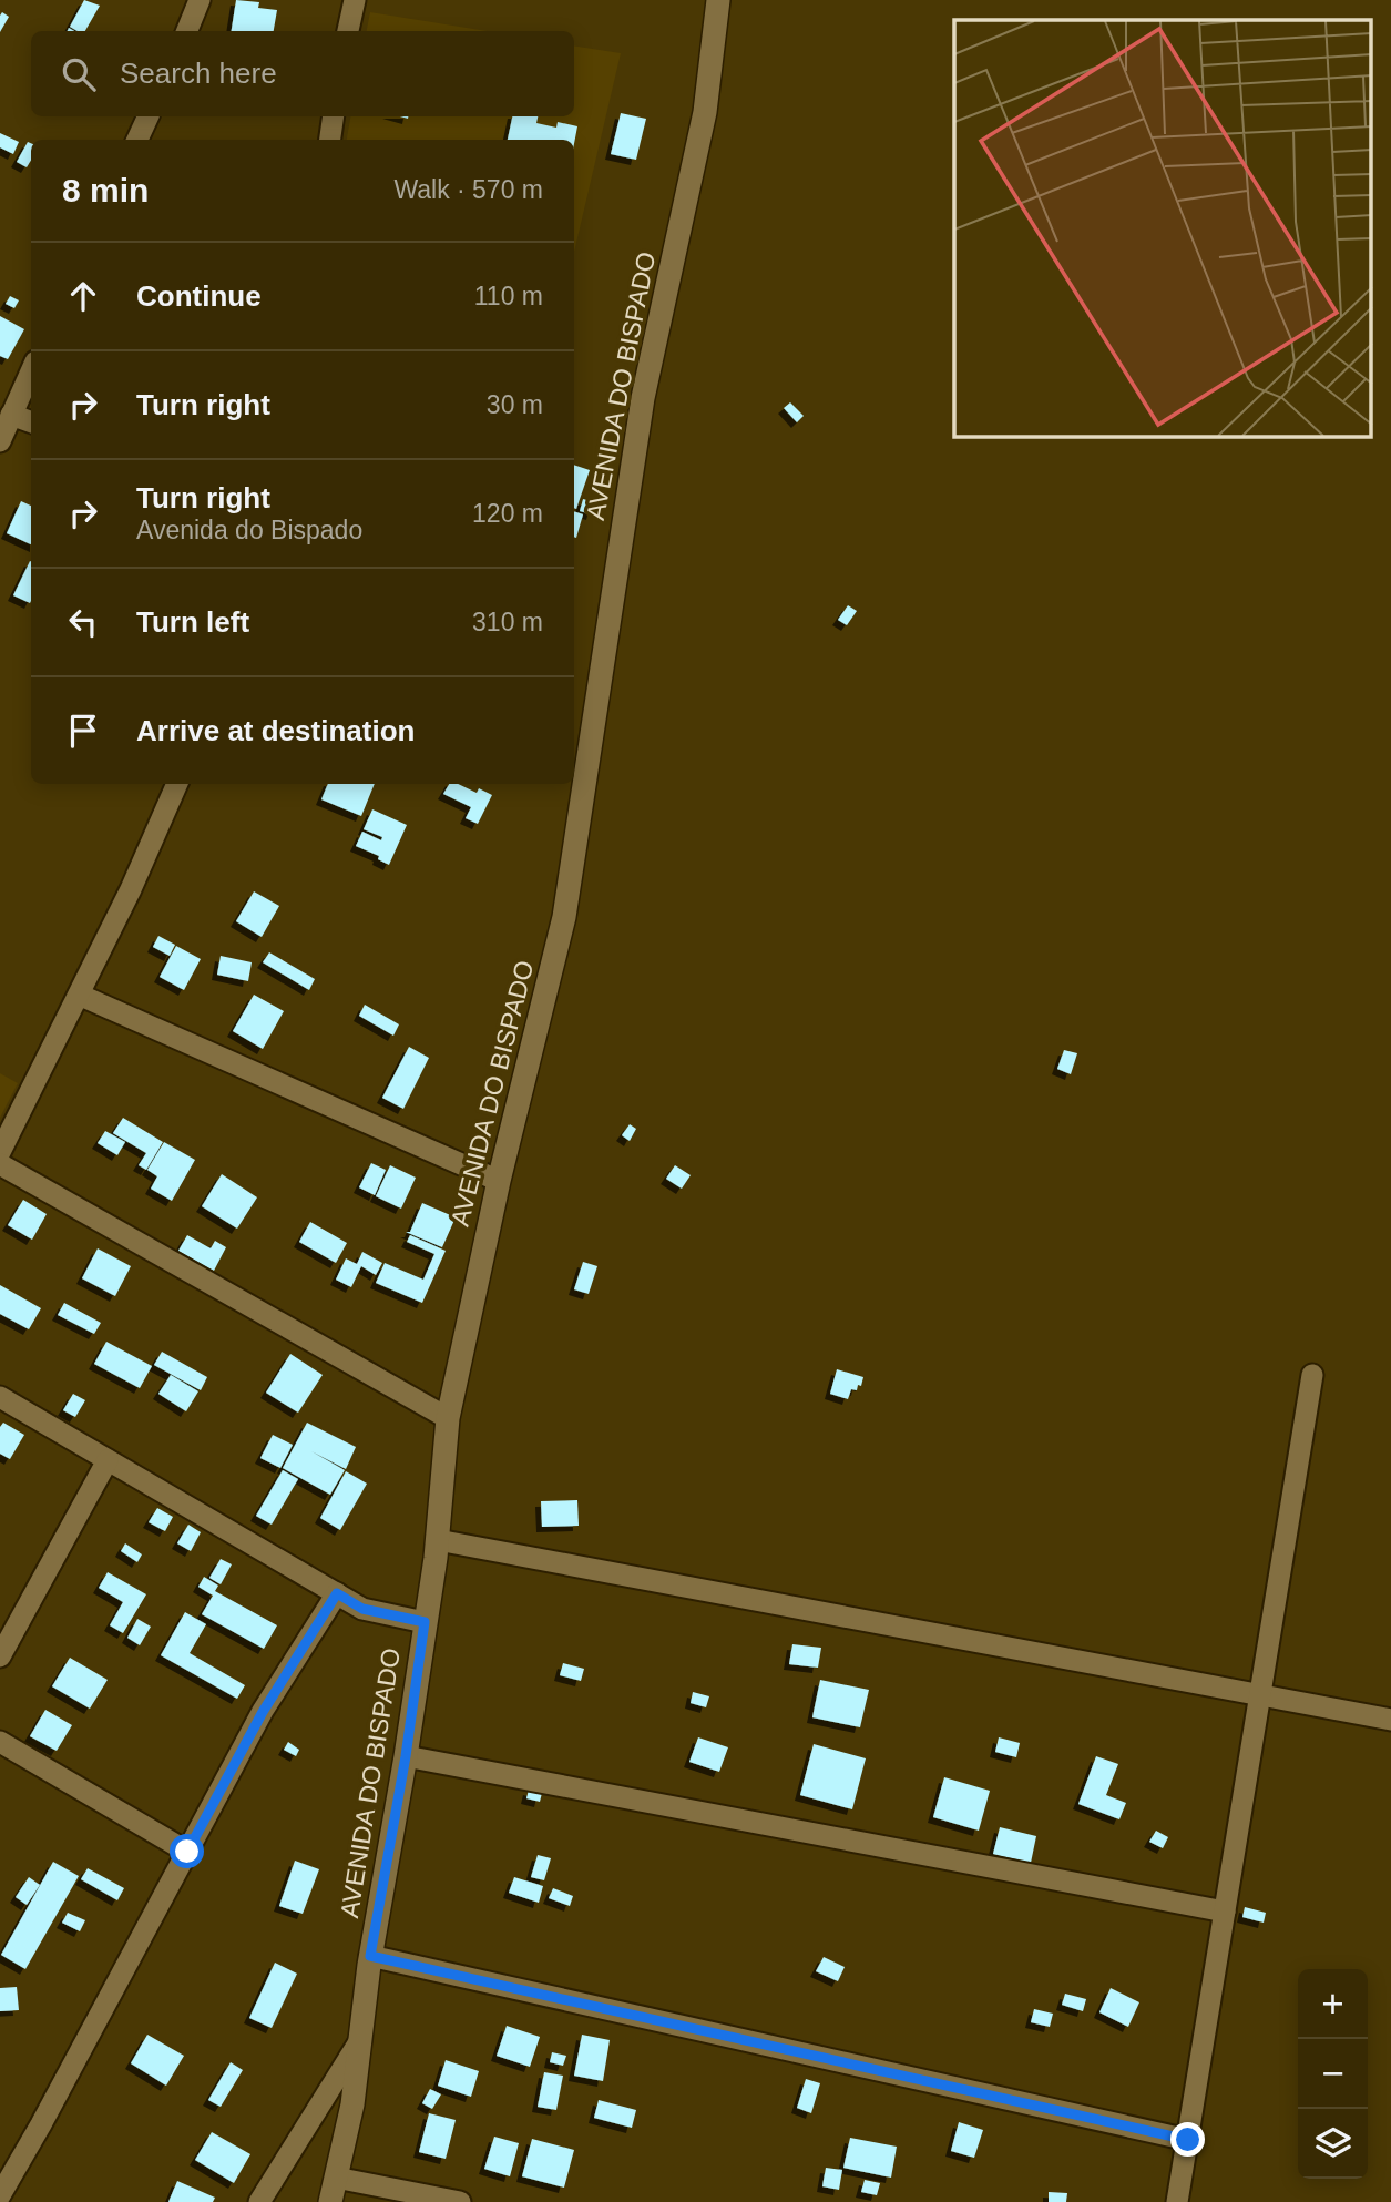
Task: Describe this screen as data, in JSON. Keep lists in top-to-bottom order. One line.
{"streets":{"main road":["AVENIDA DO BISPADO"]},"page":{"search":"Search here","heading":["8 min","Walk · 570 m"],"list":[["Continue","110 m"],["Turn right","30 m"],["Turn right","Avenida do Bispado","120 m"],["Turn left","310 m"],"Arrive at destination"],"map_buttons":["+","−"]}}
